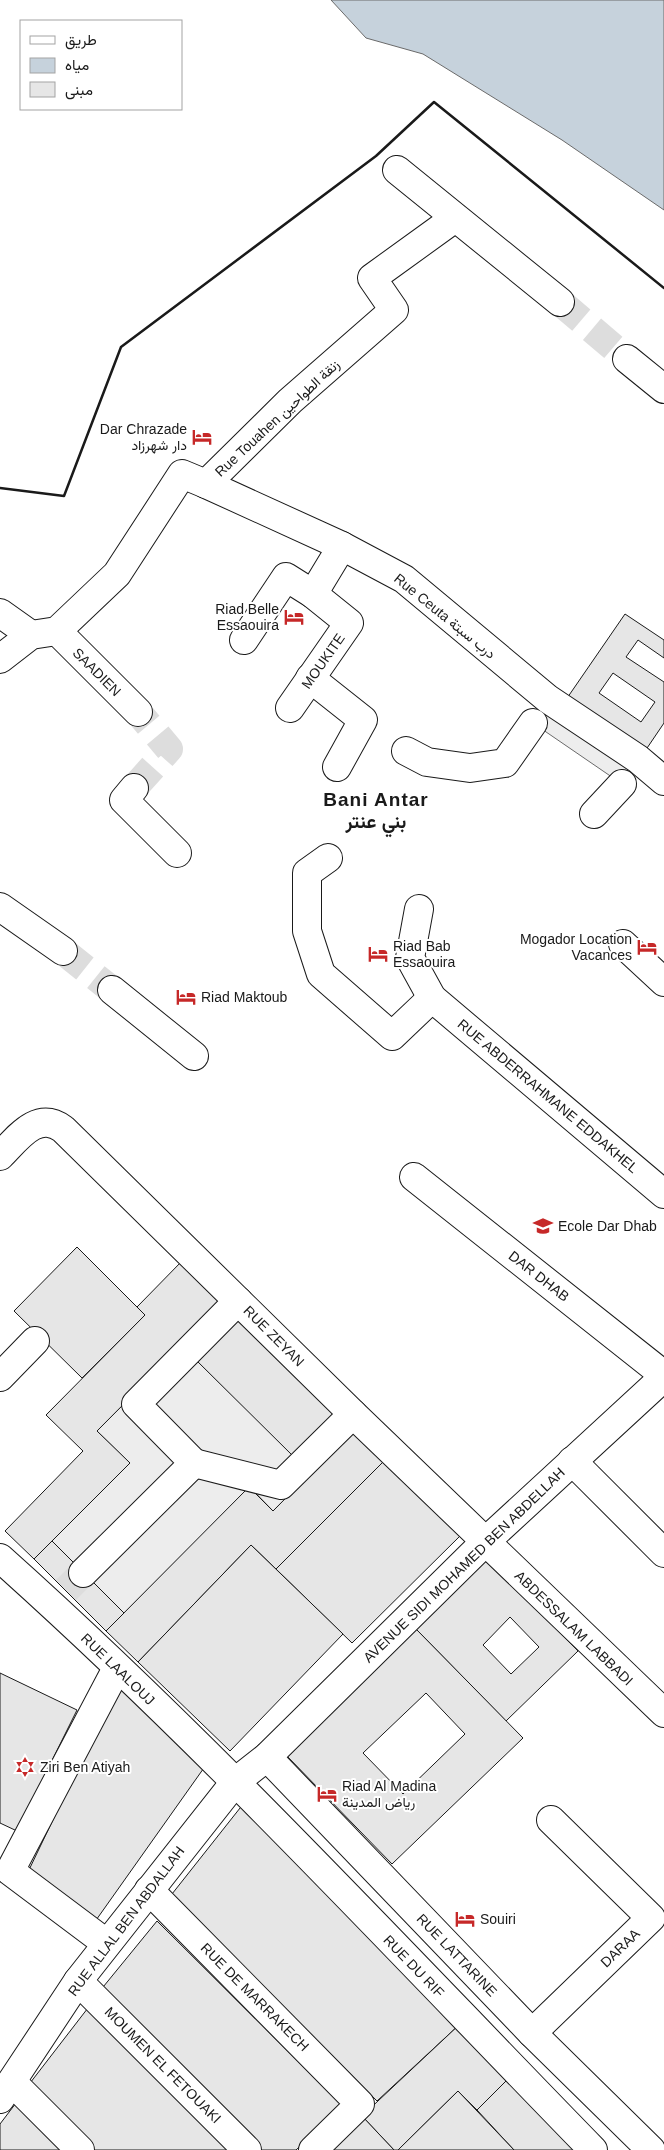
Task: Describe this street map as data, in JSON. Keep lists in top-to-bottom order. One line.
{"streets":{"street":["Rue Touahen زنقة الطواحين","Rue Ceuta درب سبتة","MOUKITE","SAADIEN","RUE ABDERRAHMANE EDDAKHEL","DAR DHAB","RUE ZEYAN","AVENUE SIDI MOHAMED BEN ABDELLAH","ABDESSALAM LABBADI","RUE LAALOUJ","RUE ALLAL BEN ABDALLAH","DARAA","RUE LATTARINE","RUE DU RIF","RUE DE MARRAKECH","MOUMEN EL FETOUAKI"]},"crossings":[["Rue Touahen زنقة الطواحين","Rue Ceuta درب سبتة"],["Rue Touahen زنقة الطواحين","SAADIEN"],["DAR DHAB","AVENUE SIDI MOHAMED BEN ABDELLAH"],["RUE ZEYAN","AVENUE SIDI MOHAMED BEN ABDELLAH"],["RUE ZEYAN","ABDESSALAM LABBADI"],["AVENUE SIDI MOHAMED BEN ABDELLAH","ABDESSALAM LABBADI"],["AVENUE SIDI MOHAMED BEN ABDELLAH","RUE ALLAL BEN ABDALLAH"],["AVENUE SIDI MOHAMED BEN ABDELLAH","RUE LATTARINE"],["RUE LAALOUJ","RUE ALLAL BEN ABDALLAH"],["RUE LAALOUJ","RUE DU RIF"],["RUE ALLAL BEN ABDALLAH","RUE LATTARINE"],["RUE ALLAL BEN ABDALLAH","RUE DU RIF"],["RUE ALLAL BEN ABDALLAH","RUE DE MARRAKECH"],["RUE ALLAL BEN ABDALLAH","MOUMEN EL FETOUAKI"],["DARAA","RUE LATTARINE"]],"districts":["Bani Antar بني عنتر"],"places":{"hotel":["Dar Chrazade دار شهرزاد","Riad Belle Essaouira","Mogador Location Vacances","Riad Bab Essaouira","Riad Maktoub","Riad Al Madina رياض المدينة","Souiri"],"school or university":["Ecole Dar Dhab"],"synagogue":["Ziri Ben Atiyah"]},"legend":["طريق","مياه","مبنى"]}
